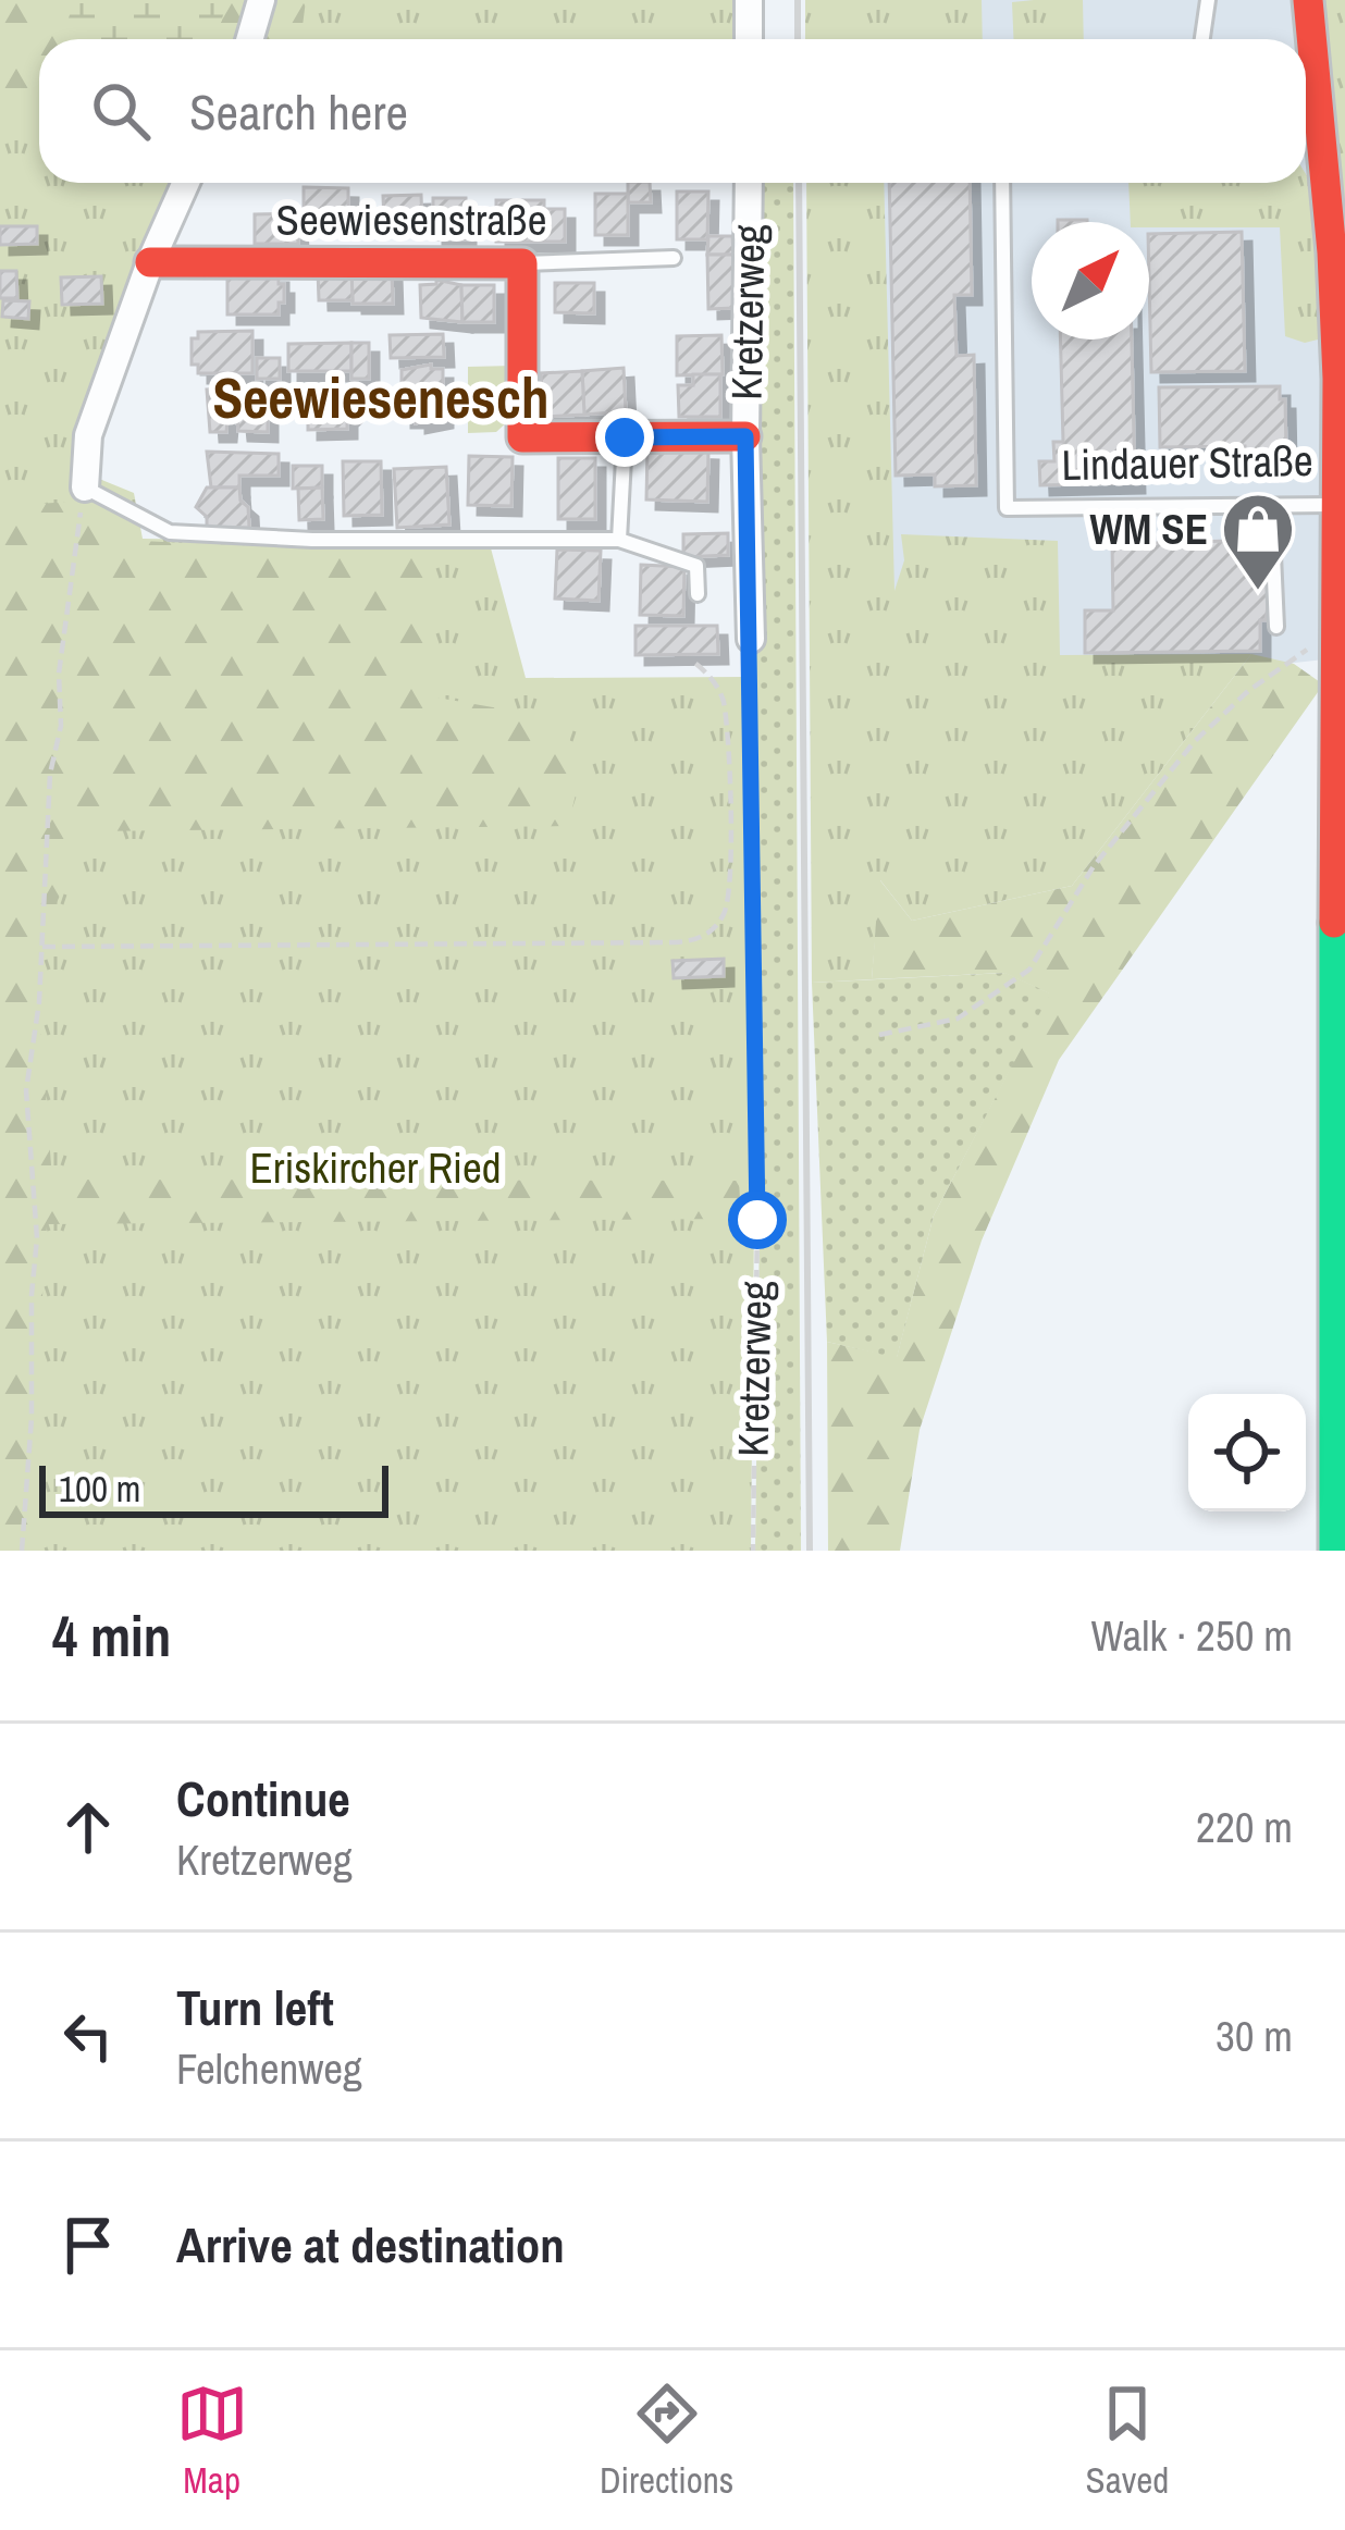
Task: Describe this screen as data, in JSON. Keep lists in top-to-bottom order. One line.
{"streets":{"street":["Seewiesenstraße","Kretzerweg","Lindauer Straße"]},"districts":["Seewiesenesch"],"parks":["Eriskircher Ried"],"places":{"shop":["WM SE"]},"scale_bar":"100 m","north":"top right","page":{"search":"Search here","scale":"100 m","heading":["4 min","Walk · 250 m"],"list":[["Continue","Kretzerweg","220 m"],["Turn left","Felchenweg","30 m"],"Arrive at destination"],"nav":["Map","Directions","Saved"]}}
